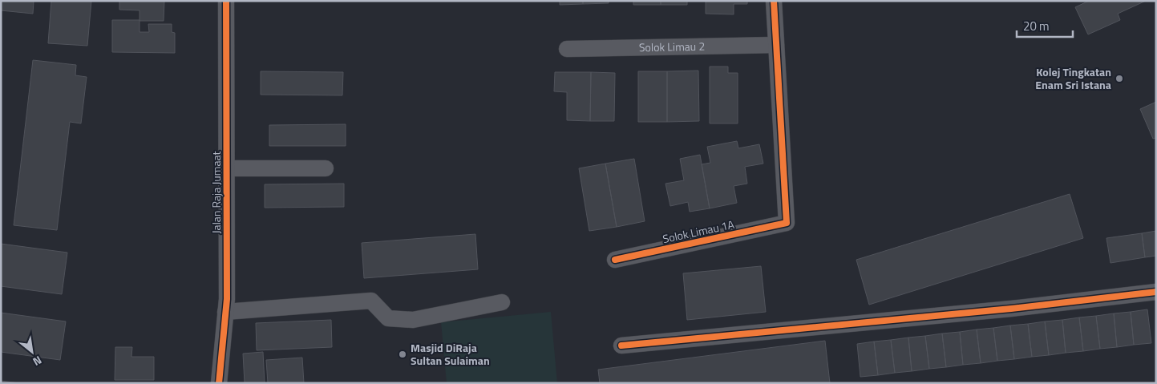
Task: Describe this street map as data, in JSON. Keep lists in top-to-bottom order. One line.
{"streets":{"street":["Solok Limau 2","Jalan Raja Jumaat","Solok Limau 1A"]},"crossings":[["Solok Limau 2","Solok Limau 1A"]],"places":["Kolej Tingkatan Enam Sri Istana","Masjid DiRaja Sultan Sulaiman"],"scale_bar":"20 m","north":"bottom right"}
